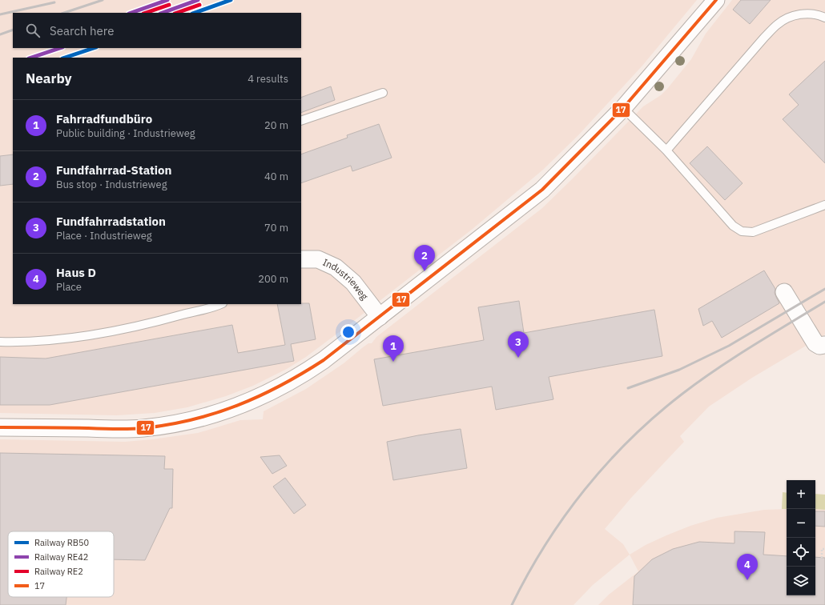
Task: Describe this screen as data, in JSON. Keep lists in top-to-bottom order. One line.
{"streets":{"street":["Industrieweg"]},"lines":["rail line RB50","rail line RE42","transit line 17","rail line RE2"],"legend":["Railway RB50","Railway RE42","Railway RE2","17"],"page":{"search":"Search here","heading":["Nearby","4 results"],"list":[{"mark":"1","name":"Fahrradfundbüro","note":"Public building · Industrieweg","value":"20 m"},{"mark":"2","name":"Fundfahrrad-Station","note":"Bus stop · Industrieweg","value":"40 m"},{"mark":"3","name":"Fundfahrradstation","note":"Place · Industrieweg","value":"70 m"},{"mark":"4","name":"Haus D","note":"Place","value":"200 m"}],"pins":["2","3","1","4"],"map_buttons":["+","−"]}}
